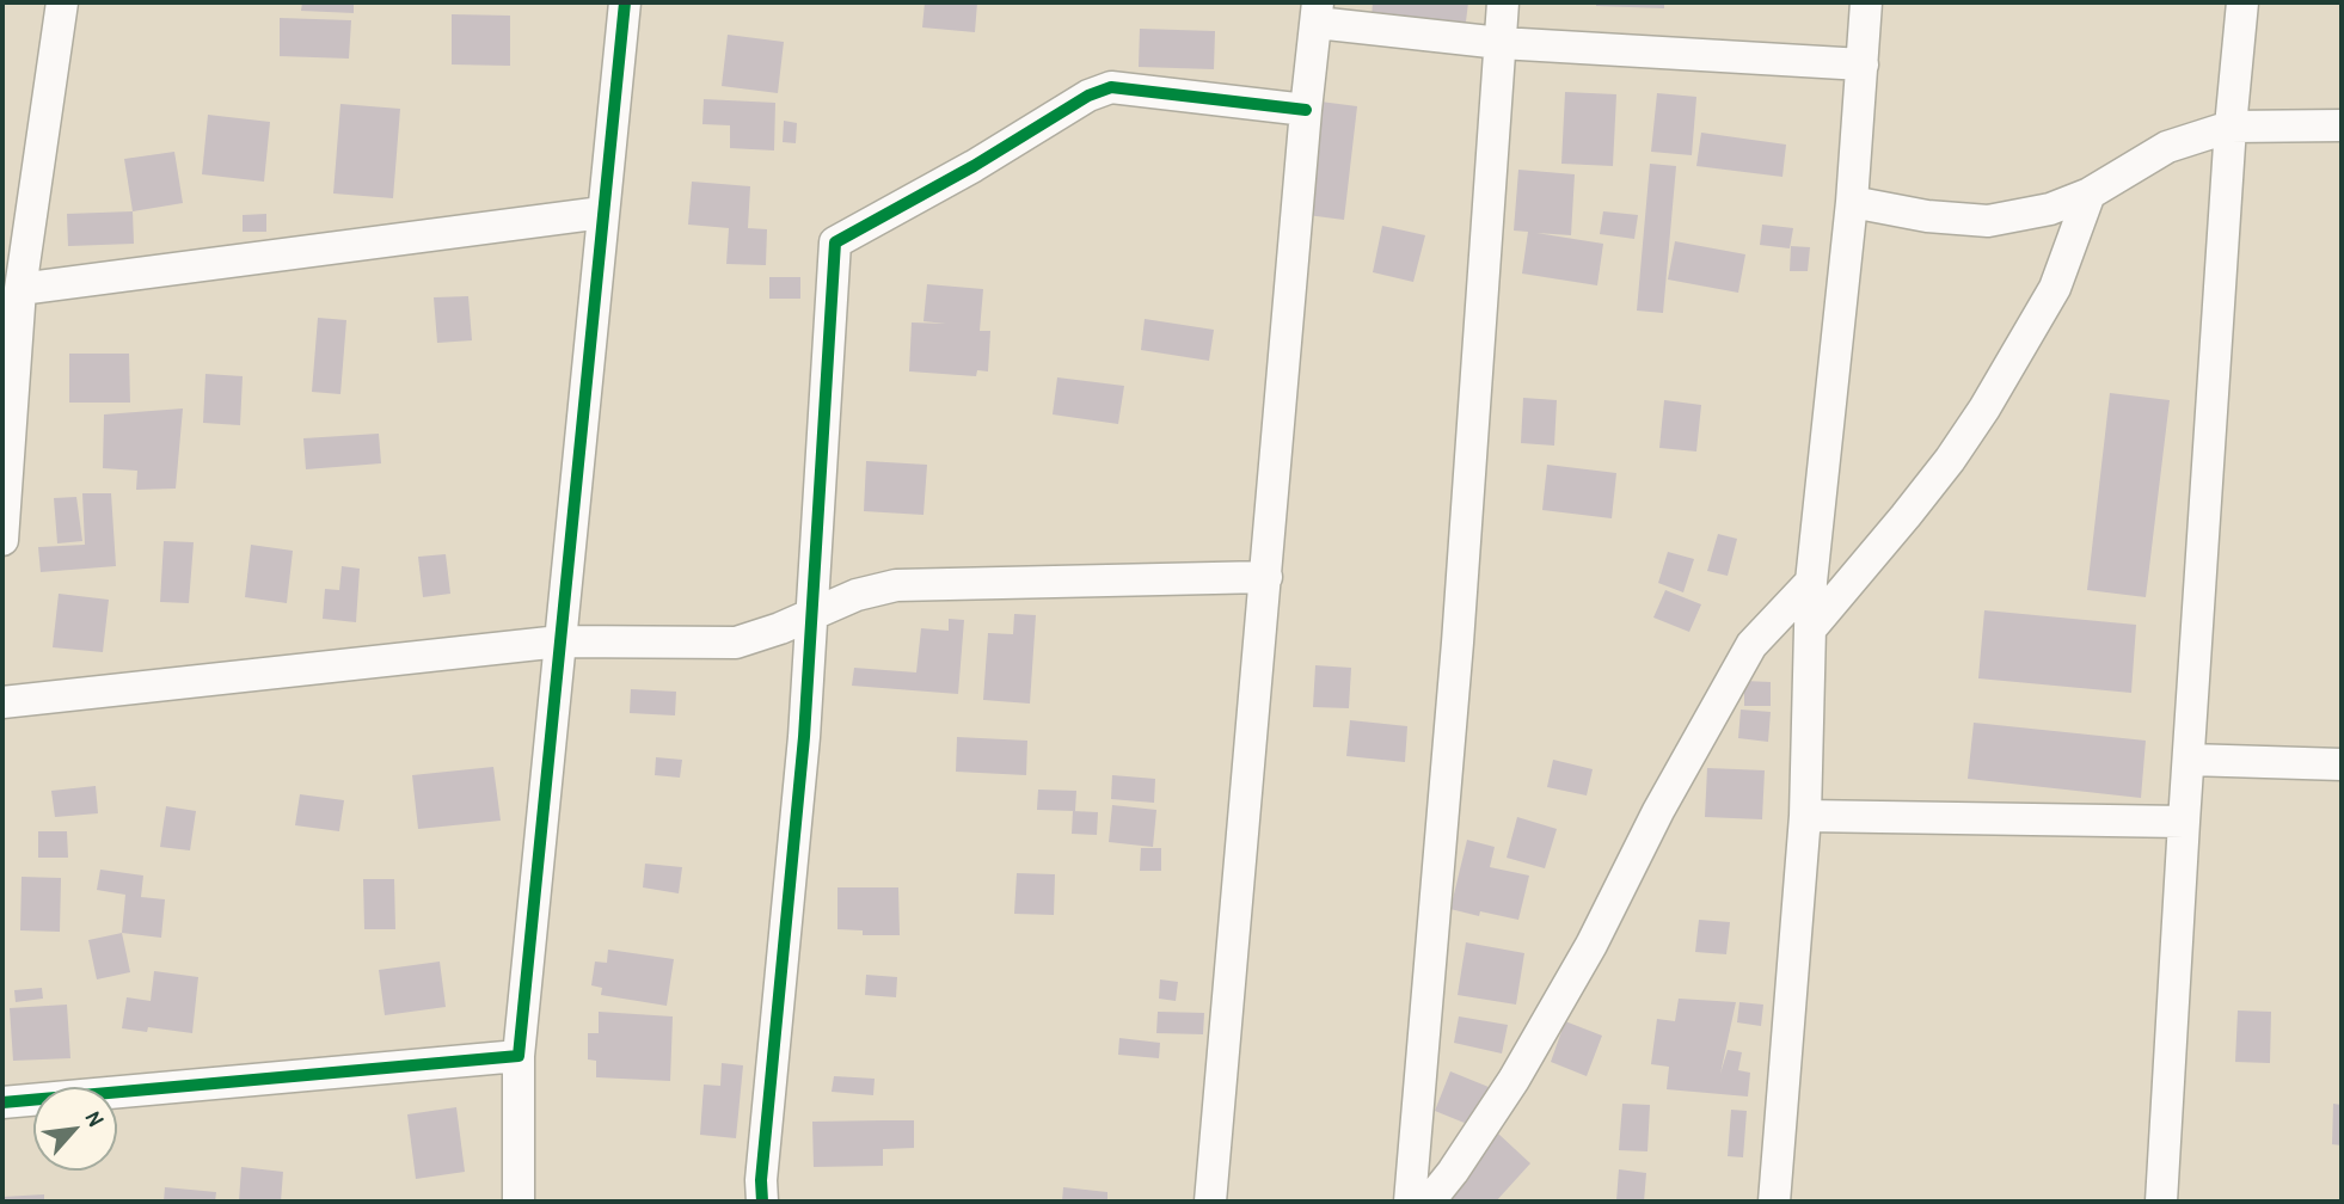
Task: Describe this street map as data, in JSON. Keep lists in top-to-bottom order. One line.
{"north":"top right"}
